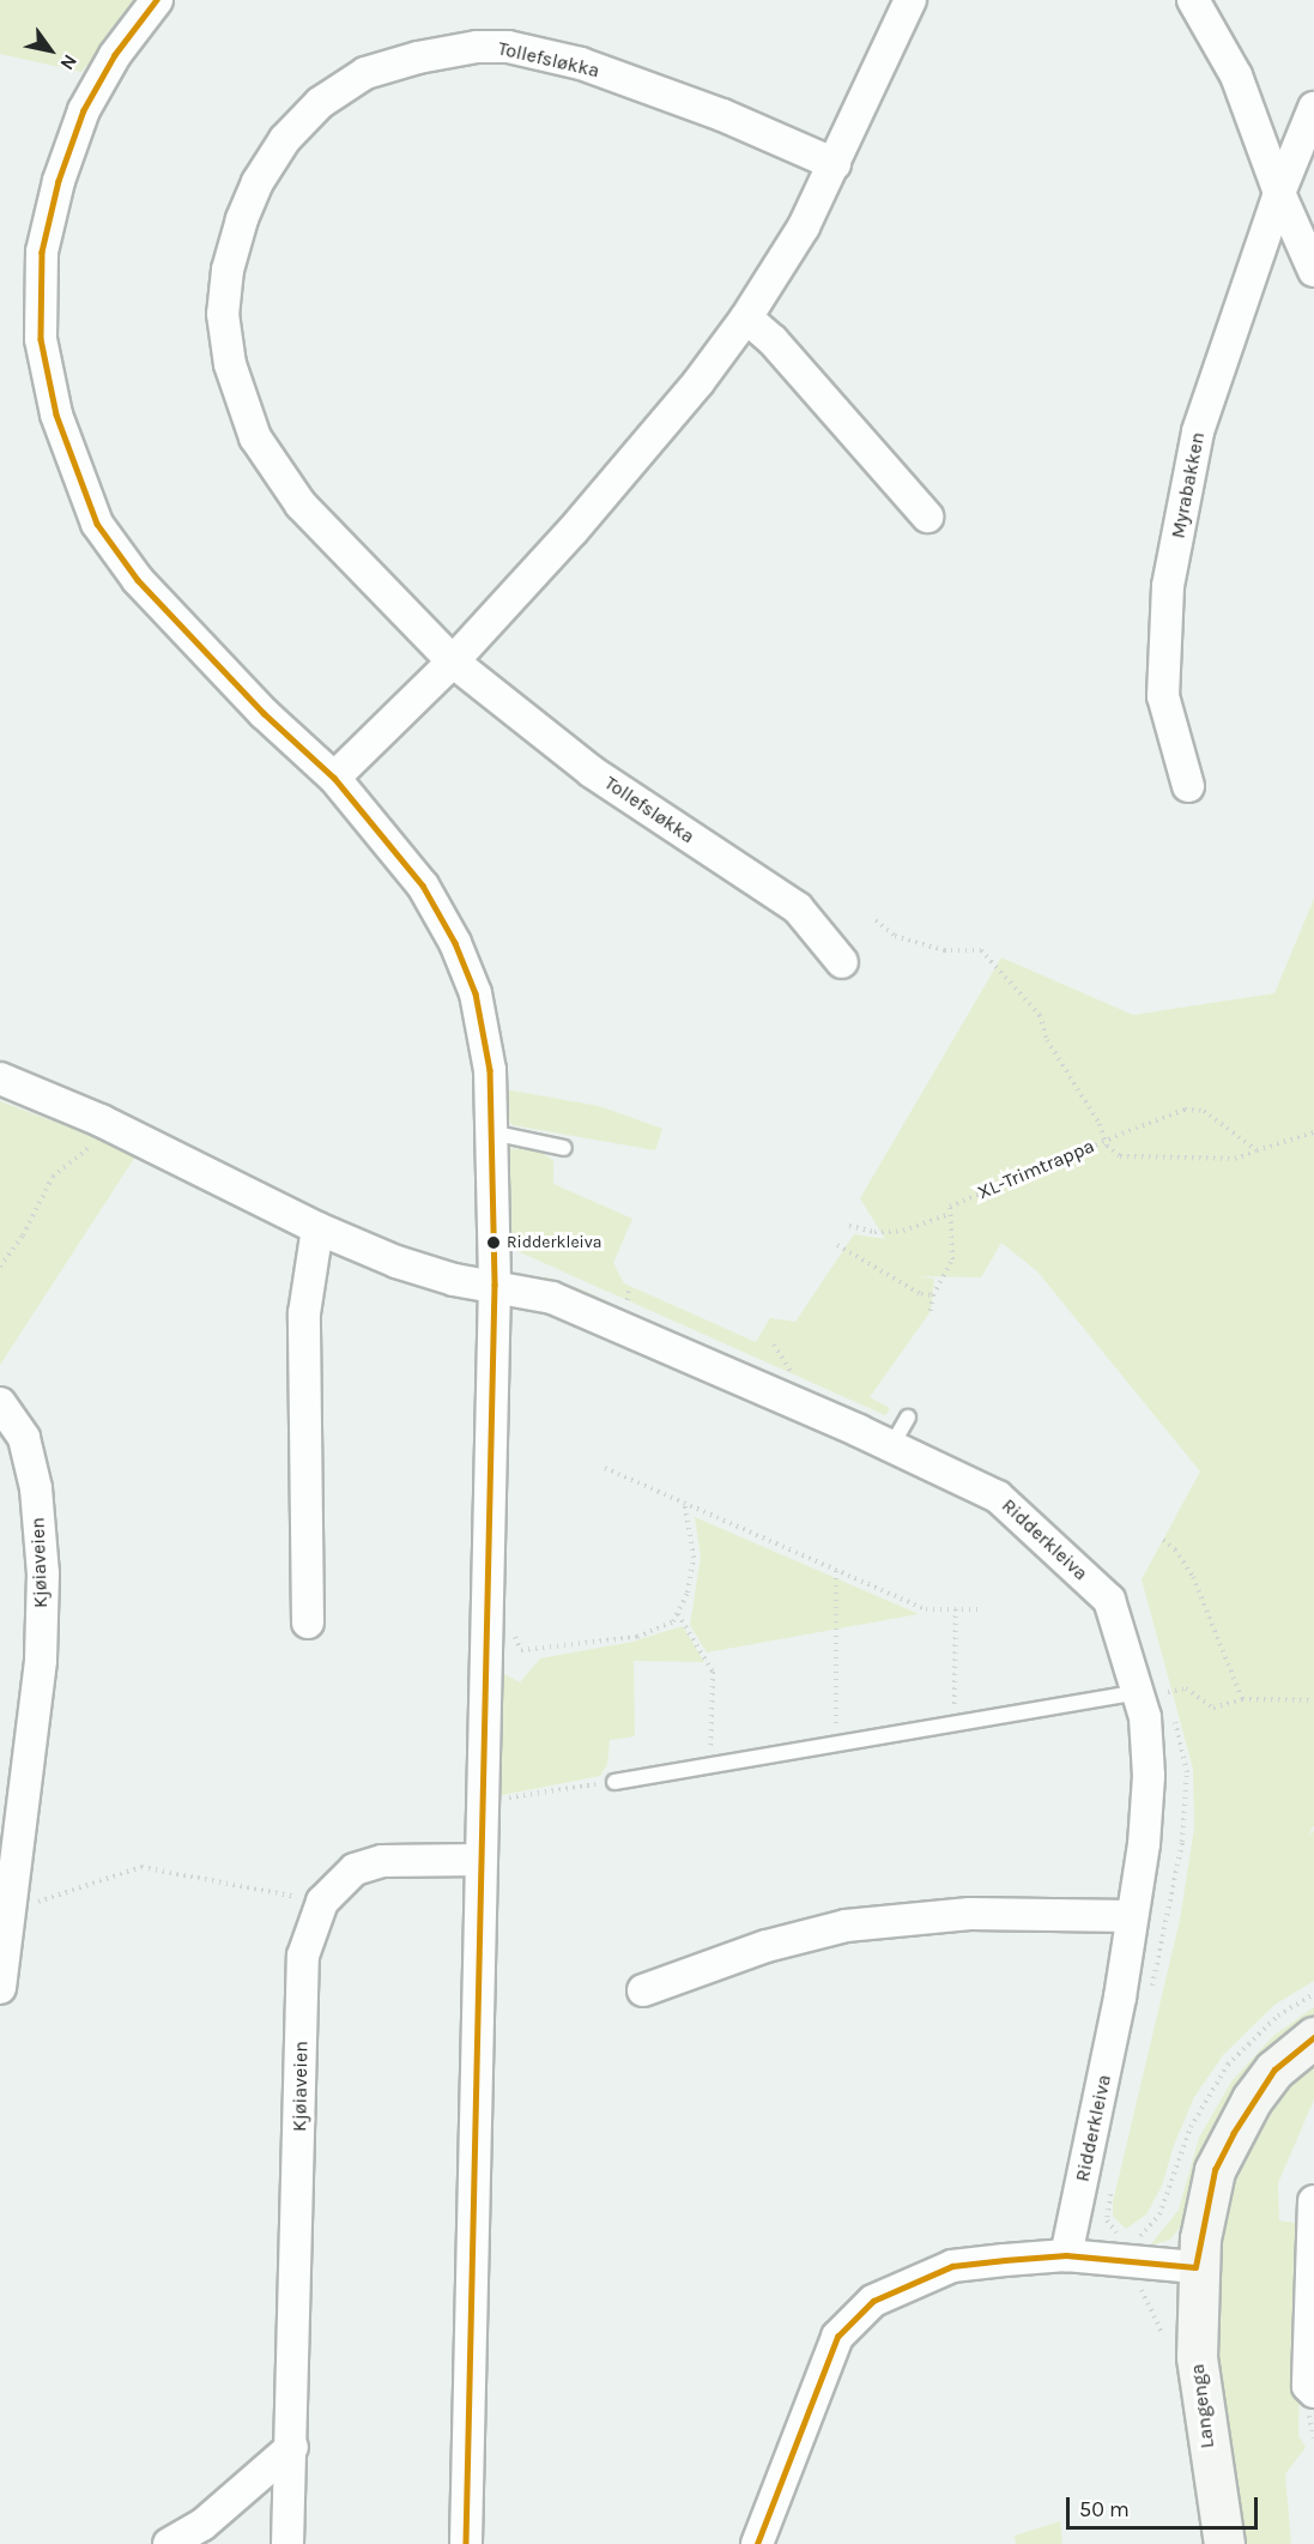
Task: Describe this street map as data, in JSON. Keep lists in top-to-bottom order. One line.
{"streets":{"main road":["Langenga"],"street":["Tollefsløkka","Myrabakken","Ridderkleiva","Kjøiaveien"],"path":["XL-Trimtrappa"]},"places":["Ridderkleiva"],"scale_bar":"50 m","north":"bottom right"}
